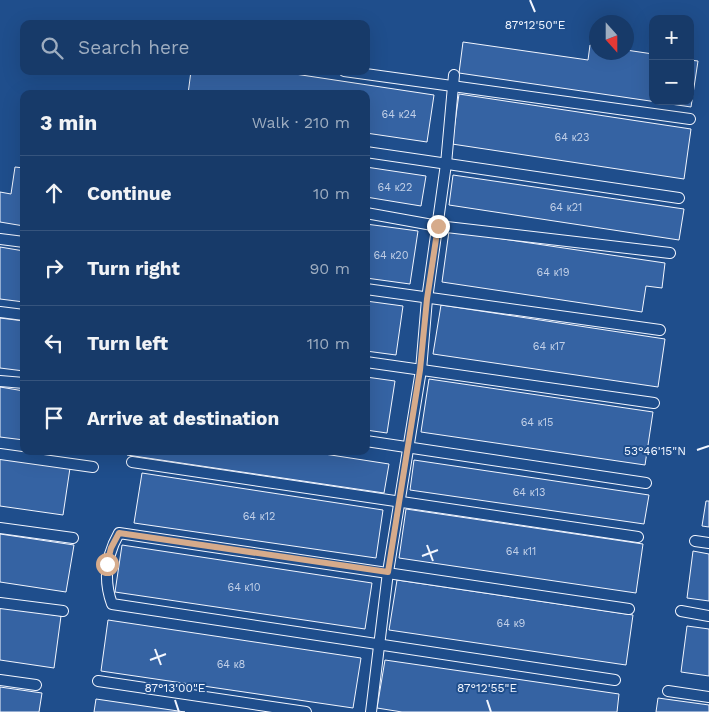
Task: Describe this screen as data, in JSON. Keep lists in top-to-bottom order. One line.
{"house_numbers":["64 к24","64 к23","64 к22","64 к21","64 к20","64 к19","64 к17","64 к15","64 к13","64 к12","64 к11","64 к10","64 к9","64 к8"],"north":"bottom","page":{"map_buttons":["+","−"],"search":"Search here","heading":["3 min","Walk · 210 m"],"list":[["Continue","10 m"],["Turn right","90 m"],["Turn left","110 m"],"Arrive at destination"]},"coordinates":["87°12'50\"E","53°46'15\"N","87°13'00\"E","87°12'55\"E"]}
